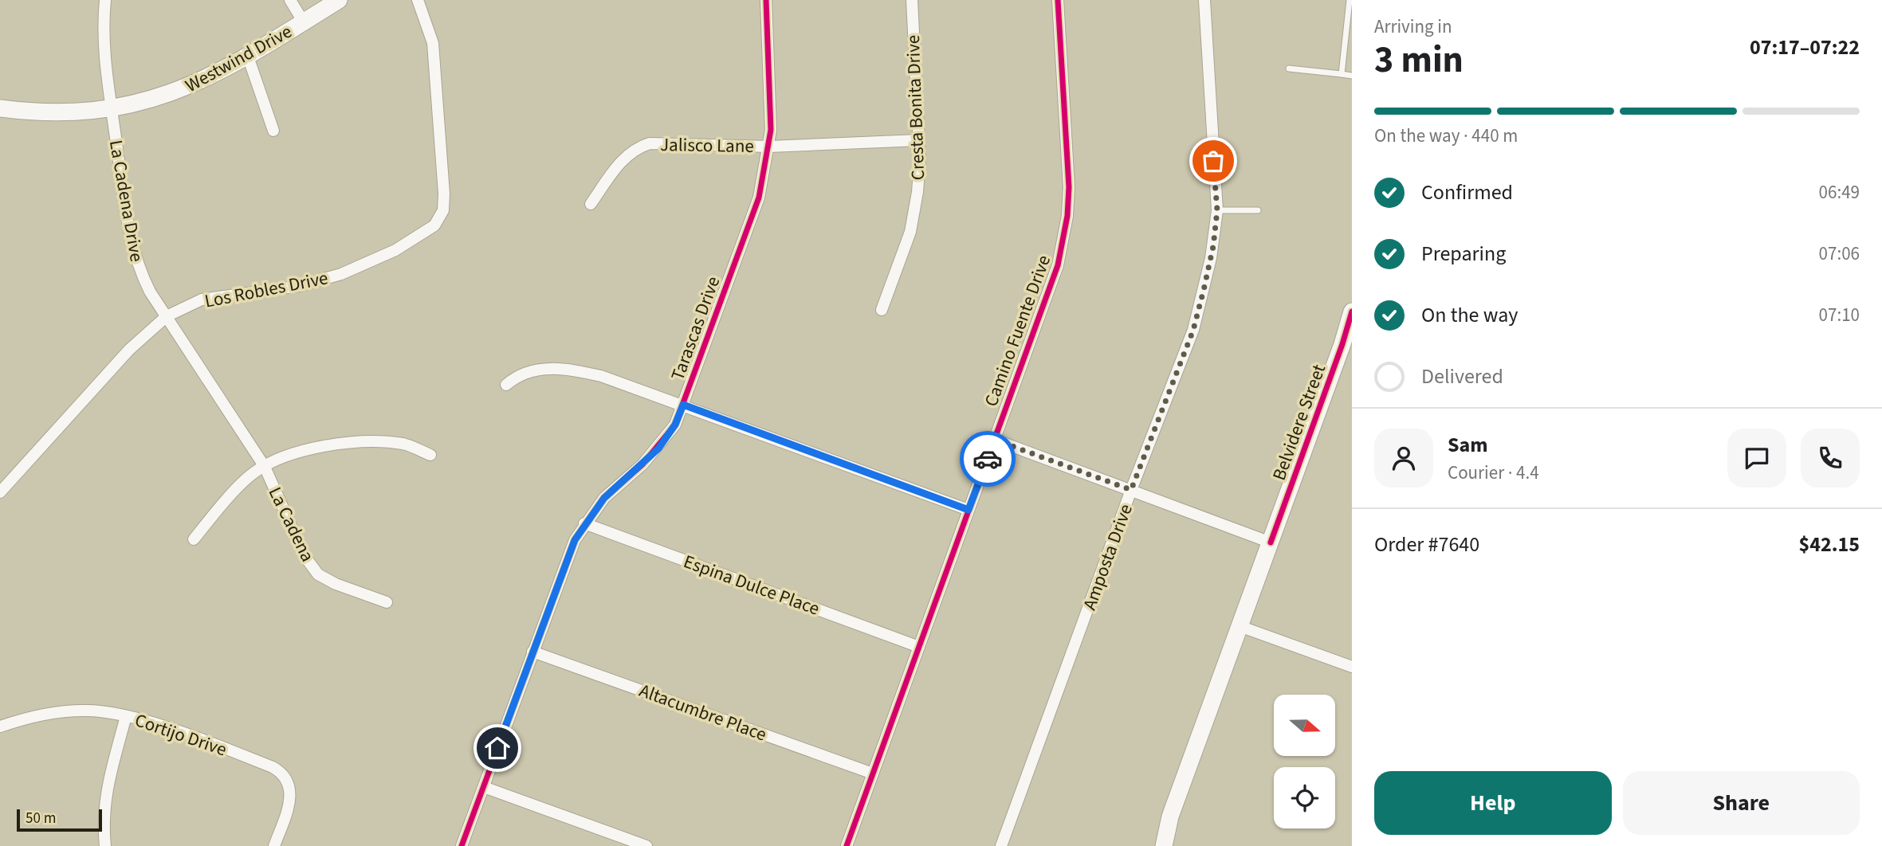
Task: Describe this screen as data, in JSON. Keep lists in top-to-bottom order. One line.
{"streets":{"street":["Westwind Drive","Cresta Bonita Drive","Jalisco Lane","La Cadena Drive","Los Robles Drive","Tarascas Drive","Camino Fuente Drive","Belvidere Street","La Cadena","Amposta Drive","Espina Dulce Place","Altacumbre Place","Cortijo Drive"]},"crossings":[["Westwind Drive","La Cadena Drive"],["Cresta Bonita Drive","Jalisco Lane"],["Jalisco Lane","Tarascas Drive"],["La Cadena Drive","Los Robles Drive"],["La Cadena Drive","La Cadena"],["Tarascas Drive","Espina Dulce Place"],["Tarascas Drive","Altacumbre Place"],["Camino Fuente Drive","Espina Dulce Place"],["Camino Fuente Drive","Altacumbre Place"]],"scale_bar":"50 m","north":"right","page":{"heading":["3 min","Arriving in","07:17–07:22"],"panel":["Sam","Courier · 4.4","Order #7640","$42.15"],"bar":"On the way · 440 m","list":[["Confirmed","06:49"],["Preparing","07:06"],["On the way","07:10"],"Delivered"],"buttons":["Help","Share"],"scale":"50 m"}}
